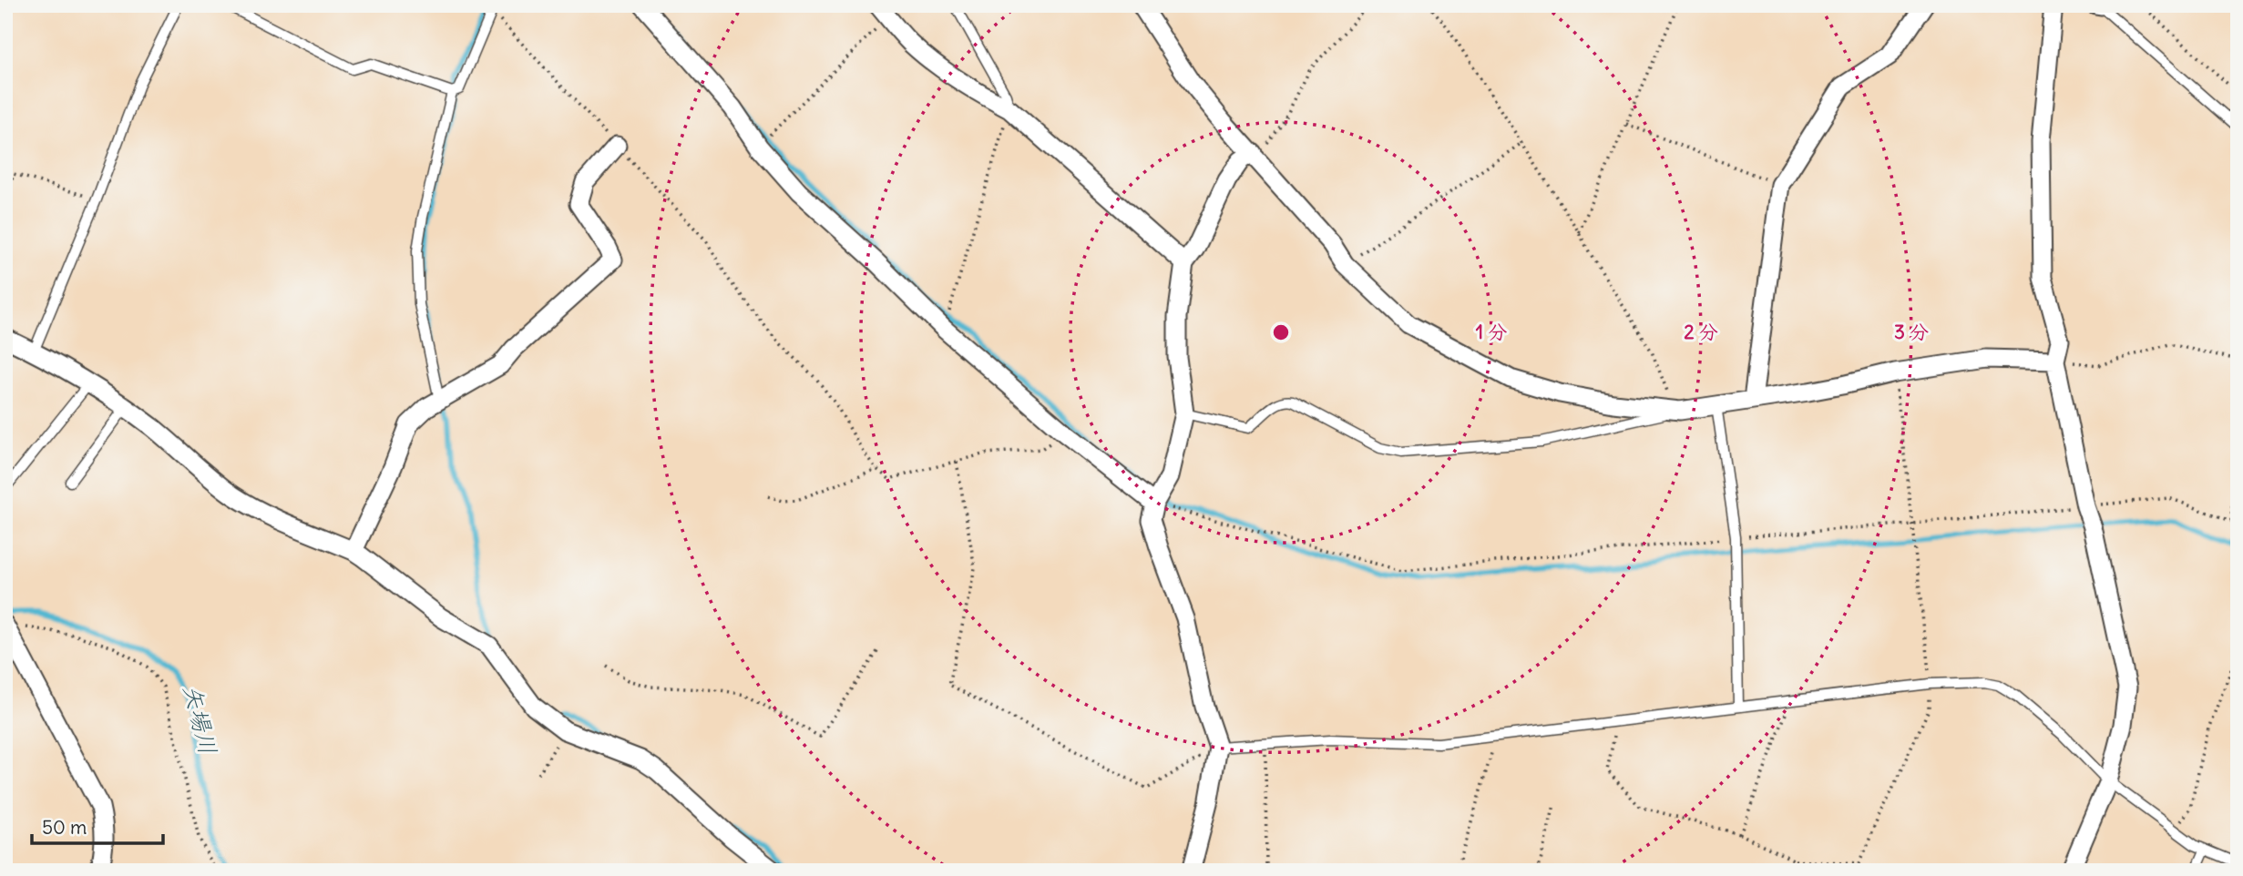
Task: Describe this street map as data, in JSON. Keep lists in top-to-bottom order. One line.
{"water":["矢場川"],"scale_bar":"50 m","rings":["1 分","2 分","3 分"]}
